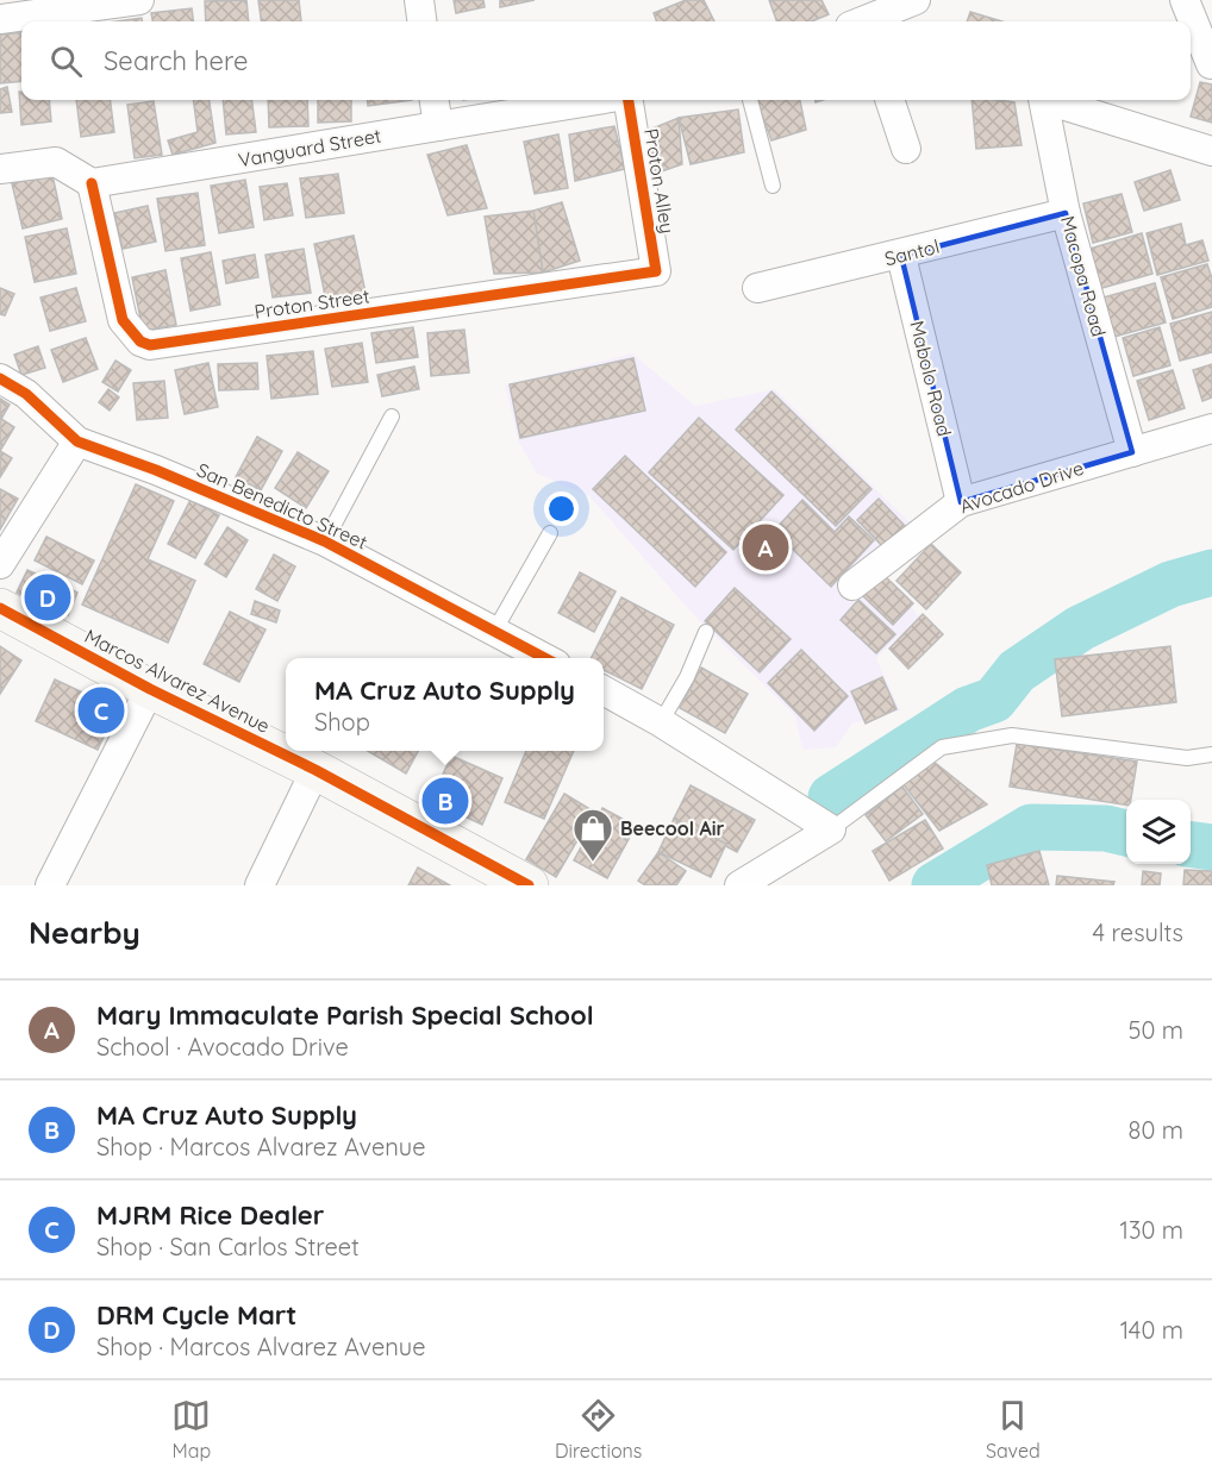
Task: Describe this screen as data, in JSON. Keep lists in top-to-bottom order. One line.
{"streets":{"main road":["Marcos Alvarez Avenue"],"street":["Vanguard Street","Proton Alley","Santol","Macopa Road","Proton Street","Mabolo Road","Avocado Drive","San Benedicto Street"]},"crossings":[["Vanguard Street","Proton Street"],["Proton Alley","Proton Street"],["Santol","Macopa Road"],["Santol","Mabolo Road"],["Macopa Road","Avocado Drive"],["Mabolo Road","Avocado Drive"]],"places":{"shop":["Beecool Air"]},"page":{"search":"Search here","pins":["A","D","C","B"],"popup":["MA Cruz Auto Supply","Shop"],"heading":["Nearby","4 results"],"list":[{"mark":"A","name":"Mary Immaculate Parish Special School","note":"School · Avocado Drive","value":"50 m"},{"mark":"B","name":"MA Cruz Auto Supply","note":"Shop · Marcos Alvarez Avenue","value":"80 m"},{"mark":"C","name":"MJRM Rice Dealer","note":"Shop · San Carlos Street","value":"130 m"},{"mark":"D","name":"DRM Cycle Mart","note":"Shop · Marcos Alvarez Avenue","value":"140 m"}],"nav":["Map","Directions","Saved"]}}
